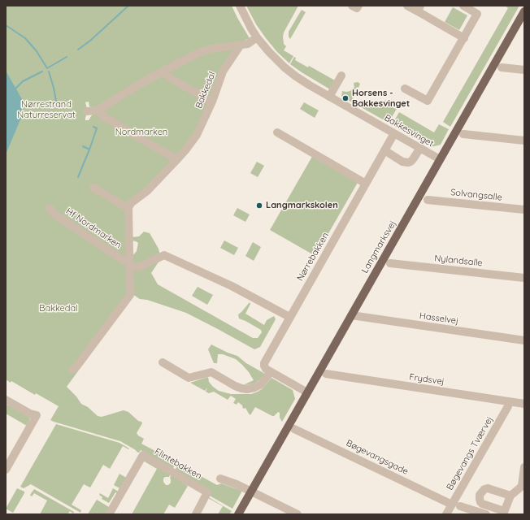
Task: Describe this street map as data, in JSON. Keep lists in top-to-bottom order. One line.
{"streets":{"main road":["Langmarksvej"],"street":["Bakkedal","Bakkesvinget","Solvangsalle","Hf Nordmarken","Nørrebakken","Nylandsalle","Hasselvej","Frydsvej","Bøgevangs Tværvej","Bøgevangsgade","Flintebakken"]},"crossings":[["Bakkesvinget","Langmarksvej"],["Bakkesvinget","Nørrebakken"],["Langmarksvej","Hasselvej"],["Frydsvej","Bøgevangs Tværvej"],["Bøgevangs Tværvej","Bøgevangsgade"]],"parks":["Nørrestrand Naturreservat","Nordmarken","Bakkedal"],"places":["Horsens - Bakkesvinget","Langmarkskolen"]}
